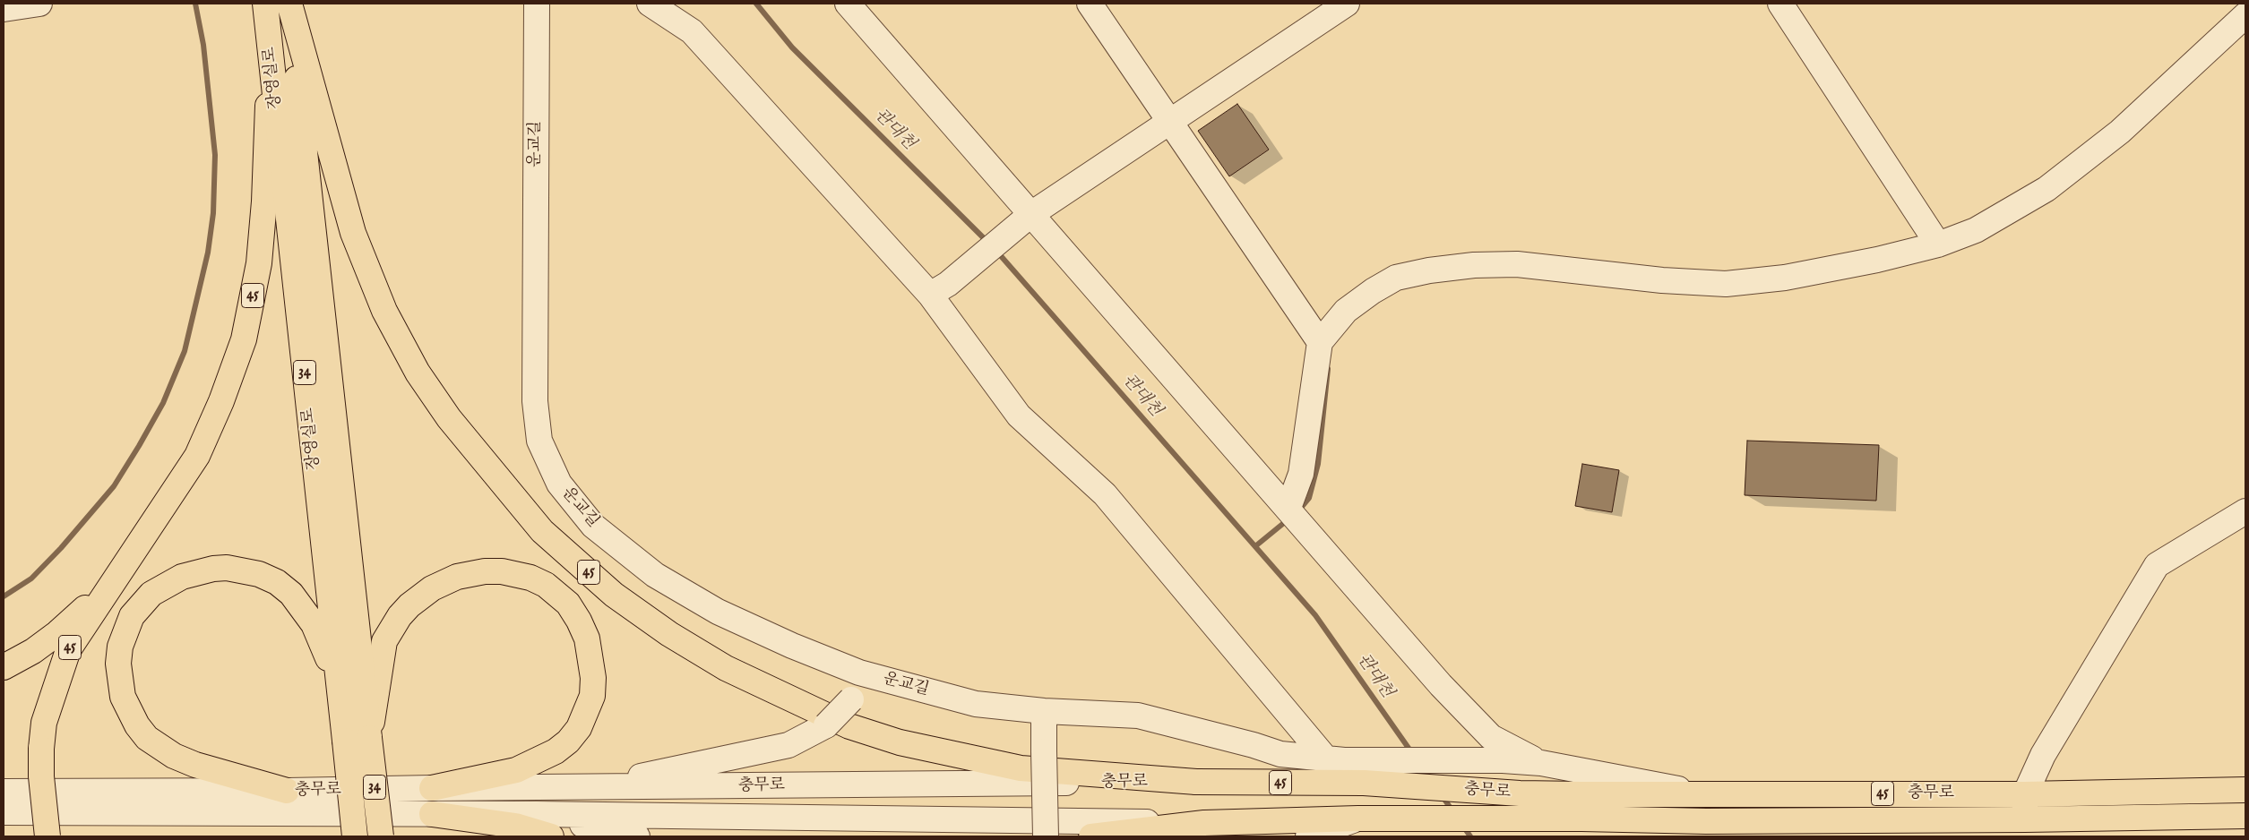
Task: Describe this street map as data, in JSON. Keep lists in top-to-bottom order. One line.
{"streets":{"main road":["장영실로","45","34","충무로"],"street":["운교길"]},"crossings":[["장영실로","45"],["장영실로","34"],["45","충무로"]],"water":["관대천"]}
